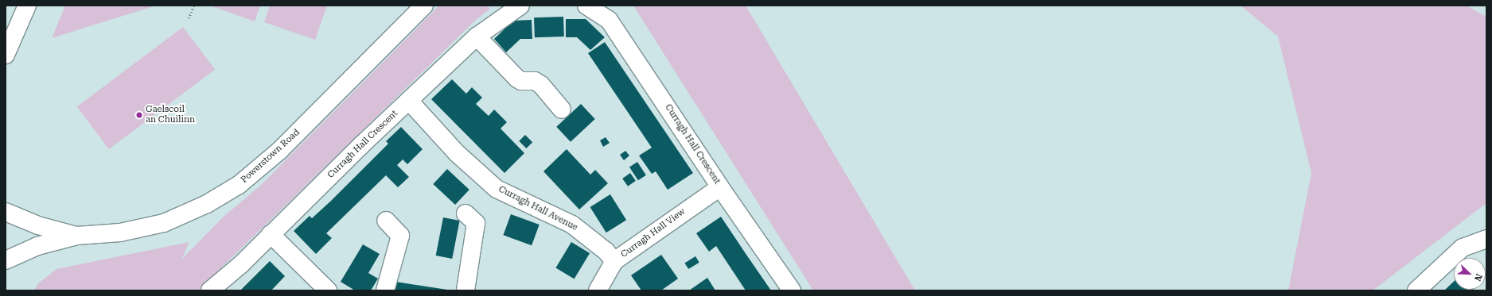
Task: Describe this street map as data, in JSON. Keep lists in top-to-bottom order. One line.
{"streets":{"street":["Curragh Hall Crescent","Powerstown Road","Curragh Hall Avenue","Curragh Hall View"]},"crossings":[["Curragh Hall Crescent","Curragh Hall Avenue"],["Curragh Hall Crescent","Curragh Hall View"],["Curragh Hall Avenue","Curragh Hall View"]],"places":["Gaelscoil an Chuilinn"],"north":"bottom right"}
